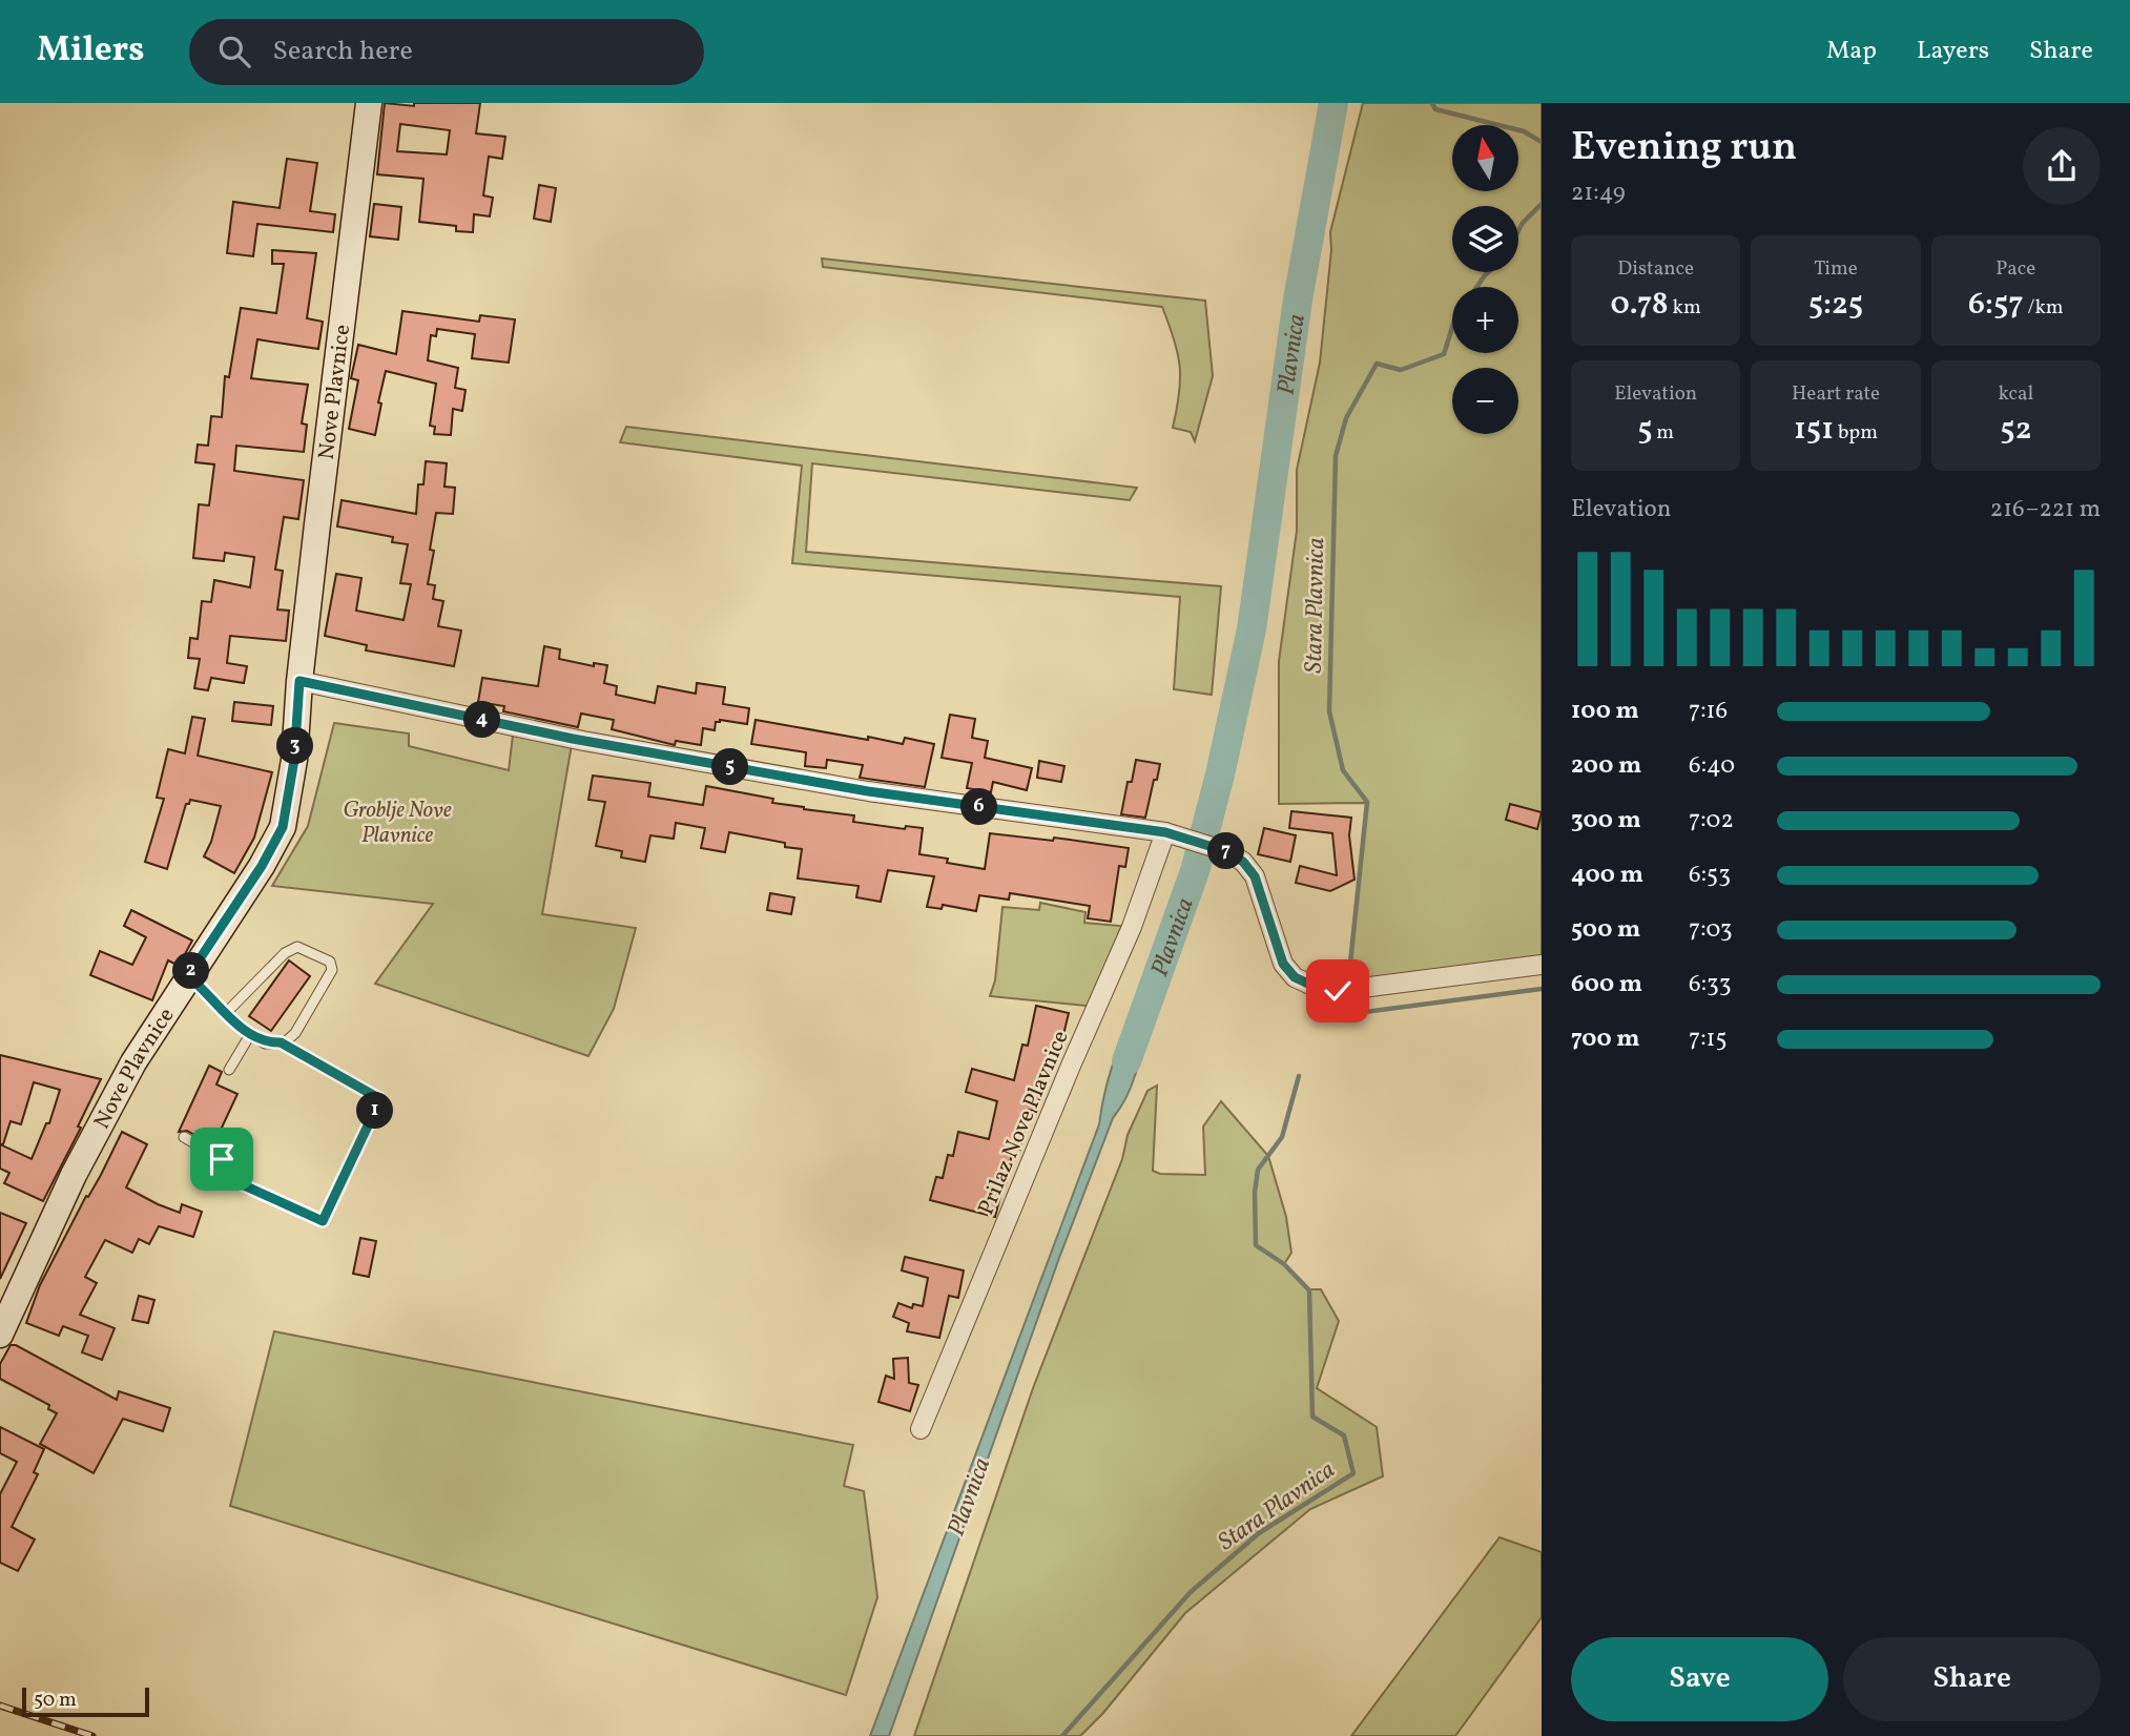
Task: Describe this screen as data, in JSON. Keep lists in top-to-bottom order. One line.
{"streets":{"street":["Nove Plavnice","Prilaz Nove Plavnice"]},"water":["Plavnica","Stara Plavnica"],"parks":["Groblje Nove Plavnice"],"scale_bar":"50 m","north":"top","page":{"header":"Milers","search":"Search here","nav":["Map","Layers","Share"],"heading":["Evening run","21:49"],"map_buttons":["+","−"],"stats":[["Distance","0.78 km"],["Time","5:25"],["Pace","6:57 /km"],["Elevation","5 m"],["Heart rate","151 bpm"],["kcal","52"]],"chart":["Elevation","216–221 m"],"list":[{"name":"100 m","note":"7:16"},{"name":"200 m","note":"6:40"},{"name":"300 m","note":"7:02"},{"name":"400 m","note":"6:53"},{"name":"500 m","note":"7:03"},{"name":"600 m","note":"6:33"},{"name":"700 m","note":"7:15"}],"pins":["4","3","5","6","7","2","1"],"buttons":["Save","Share"],"scale":"50 m"}}
